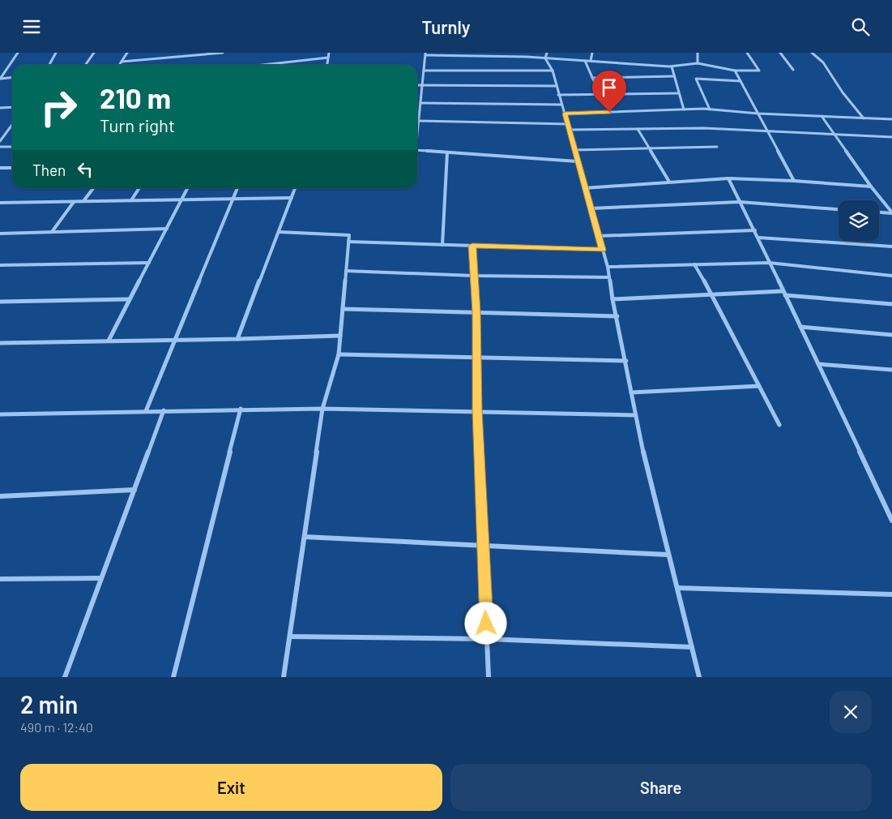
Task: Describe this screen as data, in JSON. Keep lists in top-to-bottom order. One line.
{"page":{"header":"Turnly","turn":["210 m","Turn right"],"then":"Then","heading":["2 min","490 m · 12:40"],"buttons":["Exit","Share"]}}
